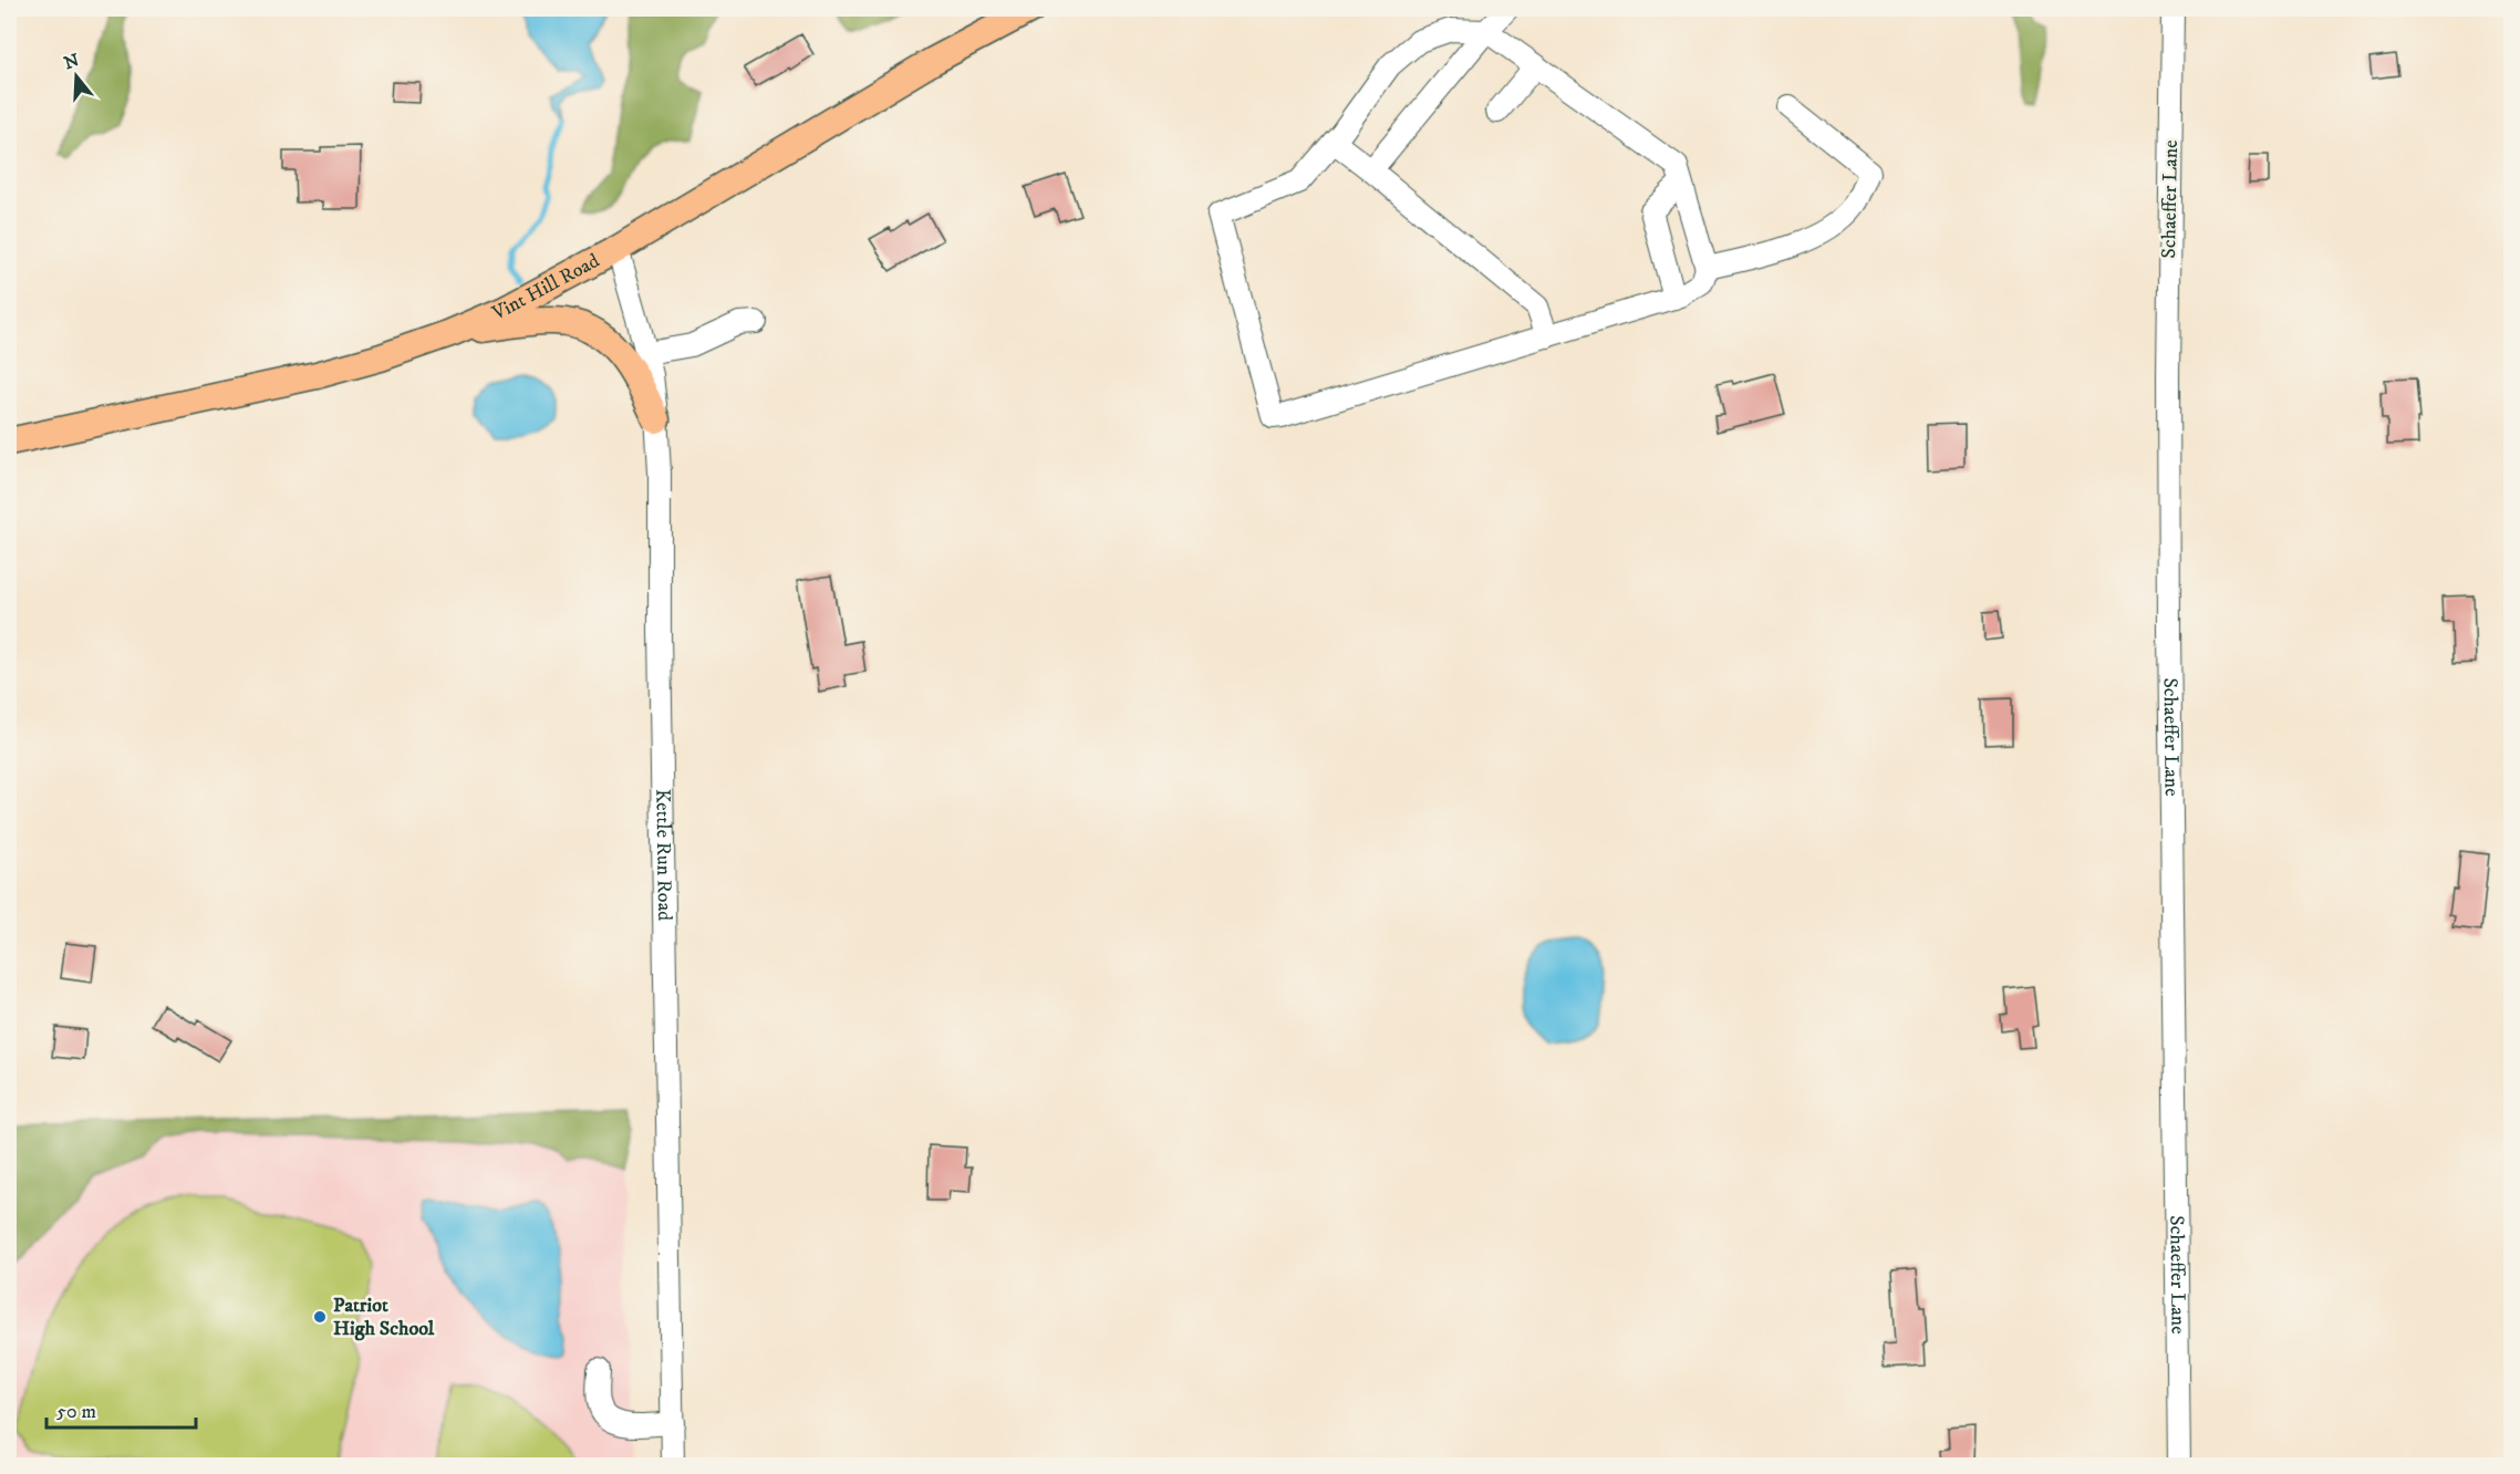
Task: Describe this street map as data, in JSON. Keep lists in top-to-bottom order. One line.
{"streets":{"main road":["Vint Hill Road"],"street":["Schaeffer Lane","Kettle Run Road"]},"crossings":[["Vint Hill Road","Kettle Run Road"]],"places":["Patriot High School"],"scale_bar":"50 m","north":"top"}
